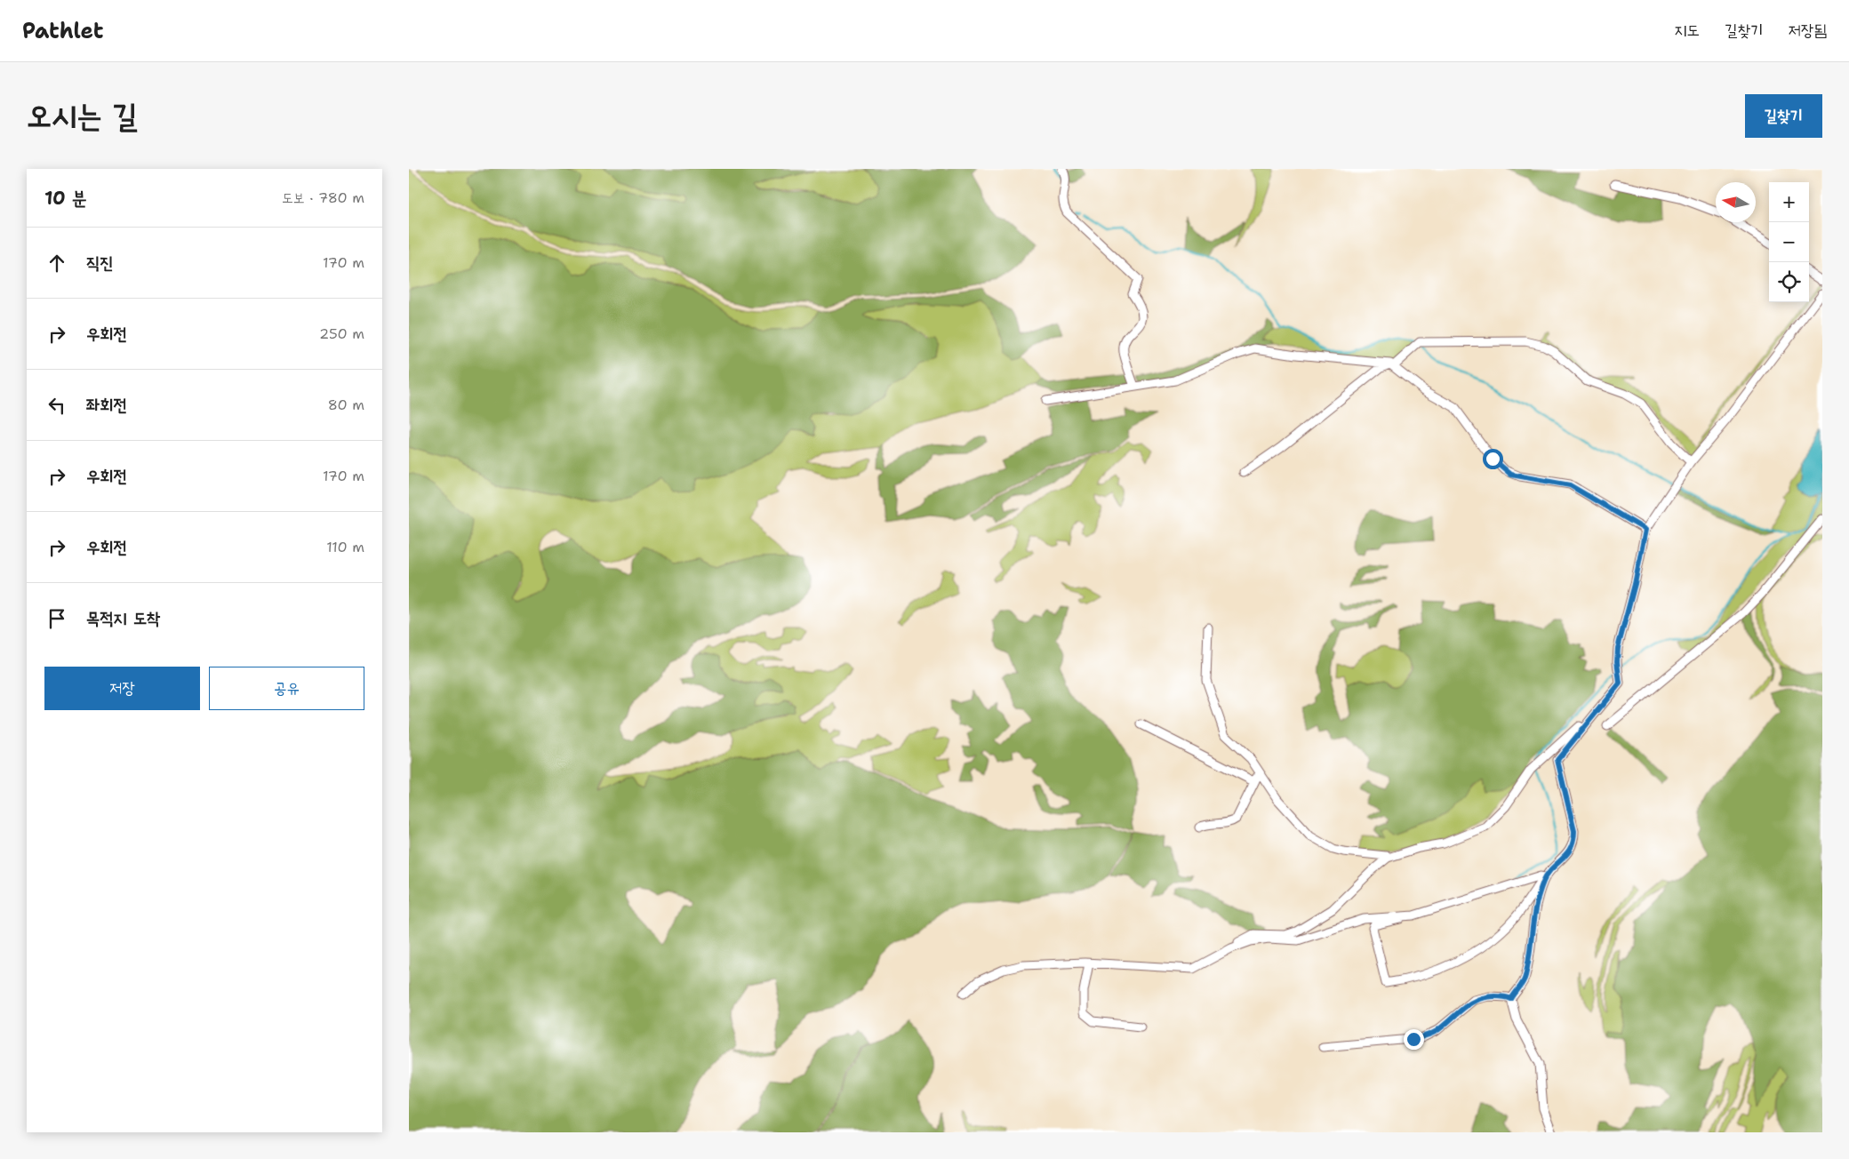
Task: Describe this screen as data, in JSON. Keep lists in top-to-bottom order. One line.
{"north":"left","page":{"header":"Pathlet","nav":["지도","길찾기","저장됨"],"title":"오시는 길","buttons":["길찾기",["저장","공유"]],"heading":["10 분","도보 · 780 m"],"map_buttons":["+","−"],"list":[["직진","170 m"],["우회전","250 m"],["좌회전","80 m"],["우회전","170 m"],["우회전","110 m"],"목적지 도착"]}}
